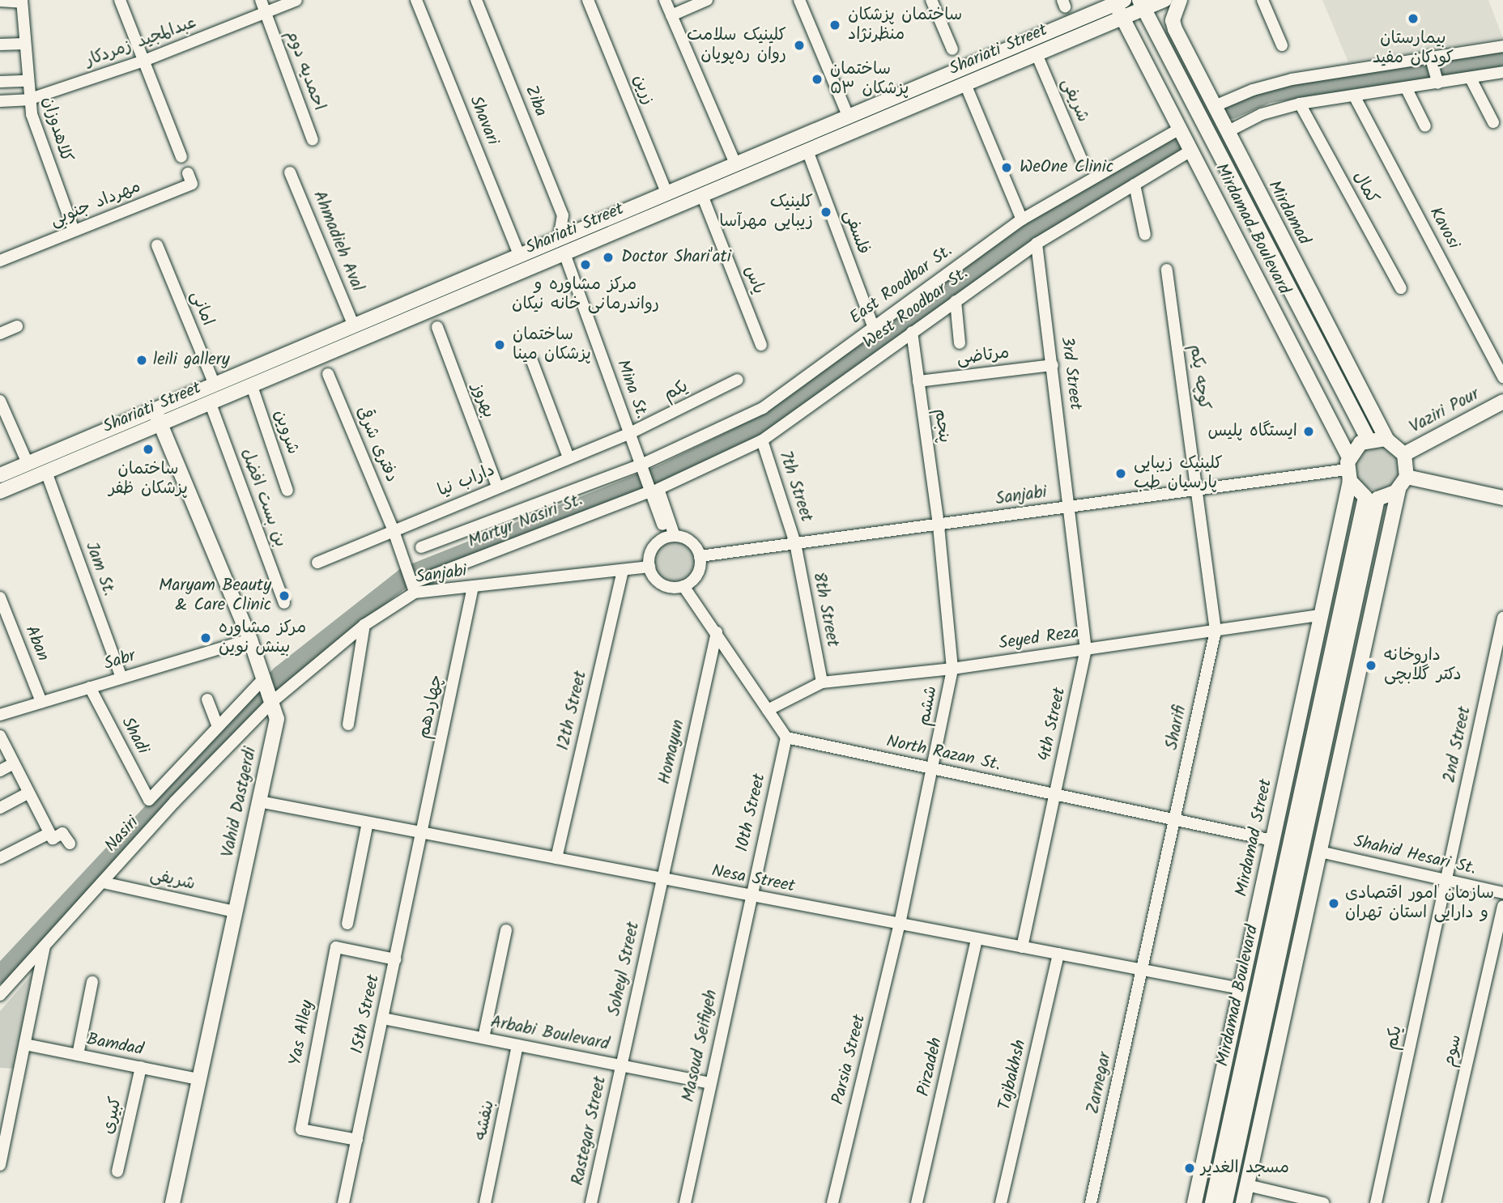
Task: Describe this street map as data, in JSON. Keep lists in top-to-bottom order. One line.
{"streets":{"main road":["Shariati Street","Mirdamad","Mirdamad Boulevard","Vaziri Pour","Vahid Dastgerdi","Mirdamad Street"],"street":["عبدالمجید زمردکار","احمدیه دوم","زرین","شریفی","Ziba","Shavari","کلاهدوزان","کمال","مهرداد جنوبی","Kavosi","فلسفی","Ahmadieh Aval","یاس","East Roodbar St.","امانی","West Roodbar St.","مرتاضی","3rd Street","کوچه یکم","Mina St.","یکم","بهروز","پنجم","شروین","دفتری شرقی","داراب نیا","7th Street","Sanjabi","بن بست افضل","Martyr Nasiri St.","Jam St.","8th Street","Seyed Reza","Aban","Sabr","ششم","چهاردهم","12th Street","4th Street","Sharifi","Shadi","2nd Street","Homayun","North Razan St.","10th Street","Nasiri","Shahid Hesari St.","Nesa Street","Soheyl Street","15th Street","Yas Alley","Arbabi Boulevard","Bamdad","Masoud Seifiyeh","سوم","Parsia Street","Pirzadeh","Tajbakhsh","Zarnegar","کبیری","بنفشه","Rastegar Street"]},"crossings":[["عبدالمجید زمردکار","احمدیه دوم"],["عبدالمجید زمردکار","کلاهدوزان"],["Shariati Street","زرین"],["Shariati Street","شریفی"],["Shariati Street","Ziba"],["Shariati Street","Shavari"],["Shariati Street","Mirdamad Boulevard"],["Shariati Street","فلسفی"],["Shariati Street","Ahmadieh Aval"],["Shariati Street","یاس"],["Shariati Street","امانی"],["Shariati Street","Mina St."],["Shariati Street","شروین"],["Shariati Street","بن بست افضل"],["Shariati Street","Jam St."],["Shariati Street","Vahid Dastgerdi"],["شریفی","Vahid Dastgerdi"],["شریفی","Nasiri"],["کلاهدوزان","مهرداد جنوبی"],["Mirdamad","Mirdamad Boulevard"],["Mirdamad","Vaziri Pour"],["Mirdamad","Sanjabi"],["Mirdamad","Mirdamad Street"],["Mirdamad Boulevard","East Roodbar St."],["Mirdamad Boulevard","West Roodbar St."],["Mirdamad Boulevard","Vaziri Pour"],["Mirdamad Boulevard","Sanjabi"],["Mirdamad Boulevard","Mirdamad Street"],["فلسفی","East Roodbar St."],["East Roodbar St.","Mina St."],["East Roodbar St.","Martyr Nasiri St."],["West Roodbar St.","3rd Street"],["West Roodbar St.","Mina St."],["West Roodbar St.","پنجم"],["West Roodbar St.","7th Street"],["West Roodbar St.","Martyr Nasiri St."],["مرتاضی","3rd Street"],["مرتاضی","پنجم"],["3rd Street","Sanjabi"],["3rd Street","4th Street"],["کوچه یکم","Sanjabi"],["کوچه یکم","Sharifi"],["Mina St.","یکم"],["Mina St.","داراب نیا"],["Mina St.","Sanjabi"],["Mina St.","Martyr Nasiri St."],["یکم","داراب نیا"],["یکم","2nd Street"],["یکم","Shahid Hesari St."],["بهروز","داراب نیا"],["Vaziri Pour","Sanjabi"],["Vaziri Pour","Mirdamad Street"],["پنجم","Sanjabi"],["پنجم","ششم"],["دفتری شرقی","داراب نیا"],["دفتری شرقی","Sanjabi"],["دفتری شرقی","Martyr Nasiri St."],["7th Street","Sanjabi"],["7th Street","8th Street"],["Sanjabi","Martyr Nasiri St."],["Sanjabi","8th Street"],["Sanjabi","ششم"],["Sanjabi","چهاردهم"],["Sanjabi","12th Street"],["Sanjabi","4th Street"],["Sanjabi","Sharifi"],["Sanjabi","Vahid Dastgerdi"],["Sanjabi","Nasiri"],["Sanjabi","Mirdamad Street"],["Jam St.","Sabr"],["8th Street","Seyed Reza"],["Seyed Reza","ششم"],["Seyed Reza","4th Street"],["Seyed Reza","Sharifi"],["Seyed Reza","Mirdamad Street"],["Aban","Sabr"],["Sabr","Shadi"],["Sabr","Vahid Dastgerdi"],["ششم","North Razan St."],["ششم","Nesa Street"],["ششم","Parsia Street"],["چهاردهم","Nesa Street"],["چهاردهم","15th Street"],["12th Street","Nesa Street"],["4th Street","North Razan St."],["4th Street","Nesa Street"],["Sharifi","North Razan St."],["Sharifi","Nesa Street"],["Sharifi","Zarnegar"],["Shadi","Nasiri"],["2nd Street","Shahid Hesari St."],["Homayun","Nesa Street"],["Homayun","Soheyl Street"],["North Razan St.","10th Street"],["North Razan St.","Mirdamad Street"],["Vahid Dastgerdi","Nasiri"],["Vahid Dastgerdi","Nesa Street"],["Vahid Dastgerdi","Bamdad"],["10th Street","Nesa Street"],["10th Street","Masoud Seifiyeh"],["Mirdamad Street","Nesa Street"],["Nesa Street","Soheyl Street"],["Nesa Street","15th Street"],["Nesa Street","Masoud Seifiyeh"],["Nesa Street","Parsia Street"],["Nesa Street","Pirzadeh"],["Nesa Street","Tajbakhsh"],["Nesa Street","Zarnegar"],["Soheyl Street","Arbabi Boulevard"],["Soheyl Street","Rastegar Street"],["15th Street","Yas Alley"],["15th Street","Arbabi Boulevard"],["Arbabi Boulevard","Masoud Seifiyeh"],["Arbabi Boulevard","بنفشه"],["Arbabi Boulevard","Rastegar Street"],["Bamdad","کبیری"]],"places":["بیمارستان کودکان مفید","ساختمان پزشکان منظرنژاد","کلینیک سلامت روان ره‌پویان","ساختمان پزشکان ۵۳","WeOne Clinic","کلینیک زیبایی مهرآسا","Doctor Shari'ati","مرکز مشاوره و رواندرمانی خانه نیکان","ساختمان پزشكان مينا","leili gallery","ایستگاه پلیس","ساختمان پزشکان ظفر","کلینیک زیبایی پارسیان طب","Maryam Beauty & Care Clinic","مرکز مشاوره بینش نوین","داروخانه دکتر گلابچی","سازمان امور اقتصادی و دارایی استان تهران","مسجد الغدیر"]}
